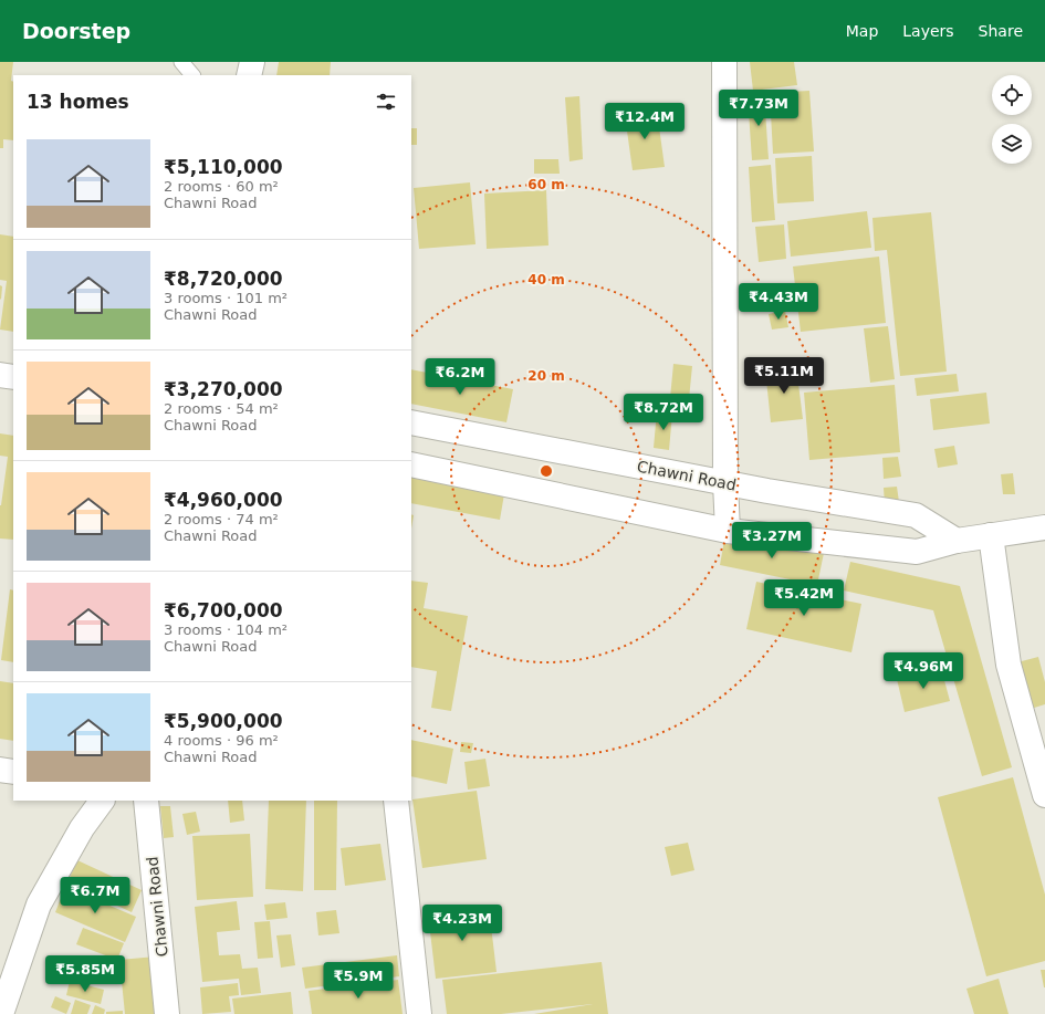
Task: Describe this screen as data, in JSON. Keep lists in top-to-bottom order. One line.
{"streets":{"street":["Chawni Road"]},"page":{"header":"Doorstep","nav":["Map","Layers","Share"],"heading":"13 homes","price":["₹7.73M","₹12.4M","₹4.43M","₹5.11M","₹6.2M","₹8.72M","₹3.27M","₹5.42M","₹4.96M","₹6.7M","₹4.23M","₹5.85M","₹5.9M"],"list":[{"name":"₹5,110,000","note":"2 rooms · 60 m² · Chawni Road"},{"name":"₹8,720,000","note":"3 rooms · 101 m² · Chawni Road"},{"name":"₹3,270,000","note":"2 rooms · 54 m² · Chawni Road"},{"name":"₹4,960,000","note":"2 rooms · 74 m² · Chawni Road"},{"name":"₹6,700,000","note":"3 rooms · 104 m² · Chawni Road"},{"name":"₹5,900,000","note":"4 rooms · 96 m² · Chawni Road"}]},"rings":["60 m","40 m","20 m"]}
